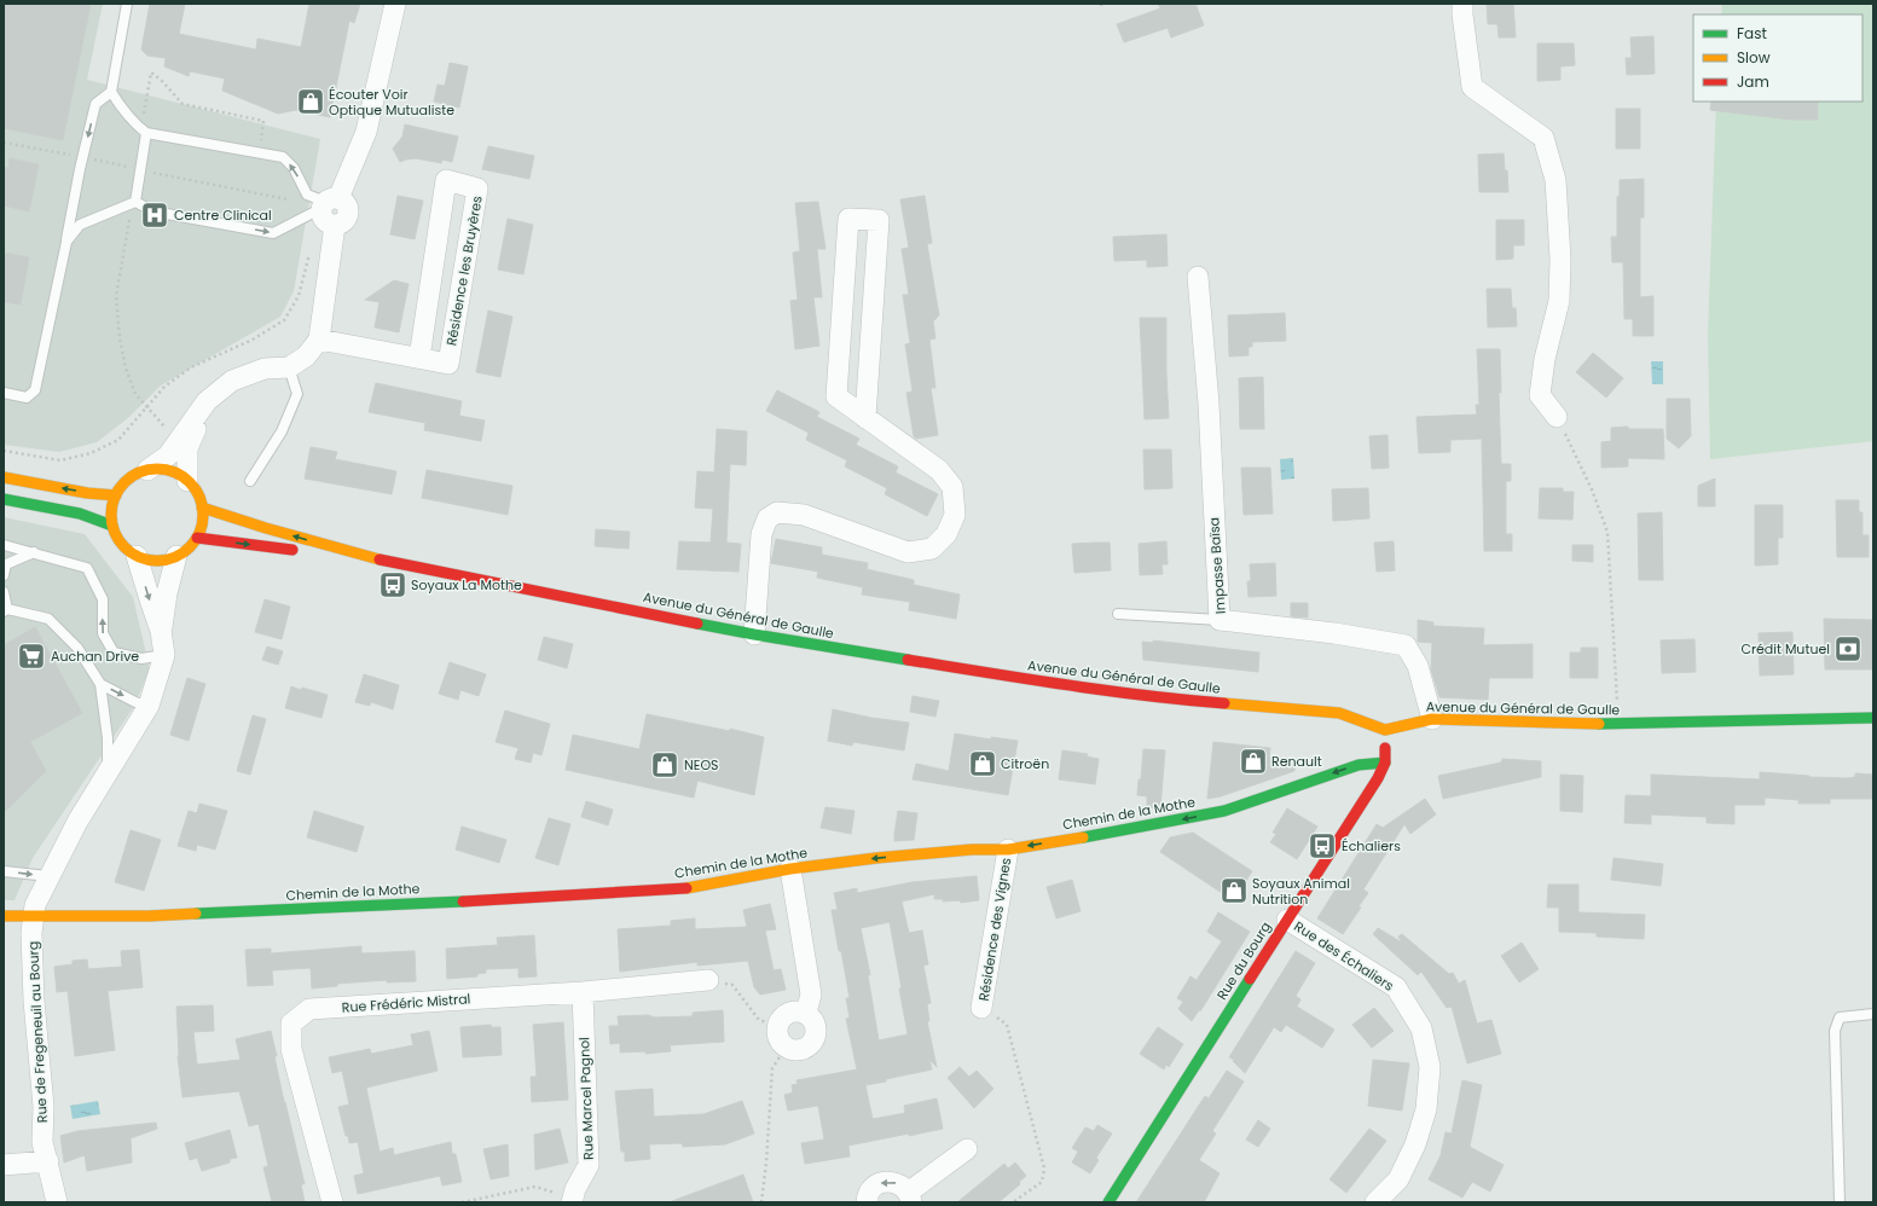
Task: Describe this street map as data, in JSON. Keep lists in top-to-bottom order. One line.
{"streets":{"main road":["Avenue du Général de Gaulle","Chemin de la Mothe","Rue du Bourg"],"street":["Résidence les Bruyères","Impasse Baïsa","Résidence des Vignes","Rue des Échaliers","Rue Frédéric Mistral","Rue de Fregeneuil au Bourg","Rue Marcel Pagnol"]},"crossings":[["Impasse Baïsa","Avenue du Général de Gaulle"],["Avenue du Général de Gaulle","Rue du Bourg"],["Chemin de la Mothe","Résidence des Vignes"],["Chemin de la Mothe","Rue du Bourg"],["Chemin de la Mothe","Rue de Fregeneuil au Bourg"],["Rue des Échaliers","Rue du Bourg"],["Rue Frédéric Mistral","Rue Marcel Pagnol"]],"one_way":["Chemin de la Mothe"],"places":{"shop":["Écouter Voir Optique Mutualiste","Renault","Citroën","NEOS","Soyaux Animal Nutrition"],"hospital":["Centre Clinical"],"bus stop":["Soyaux La Mothe","Échaliers"],"bank":["Crédit Mutuel"],"supermarket":["Auchan Drive"]},"legend":["Fast","Slow","Jam"]}
